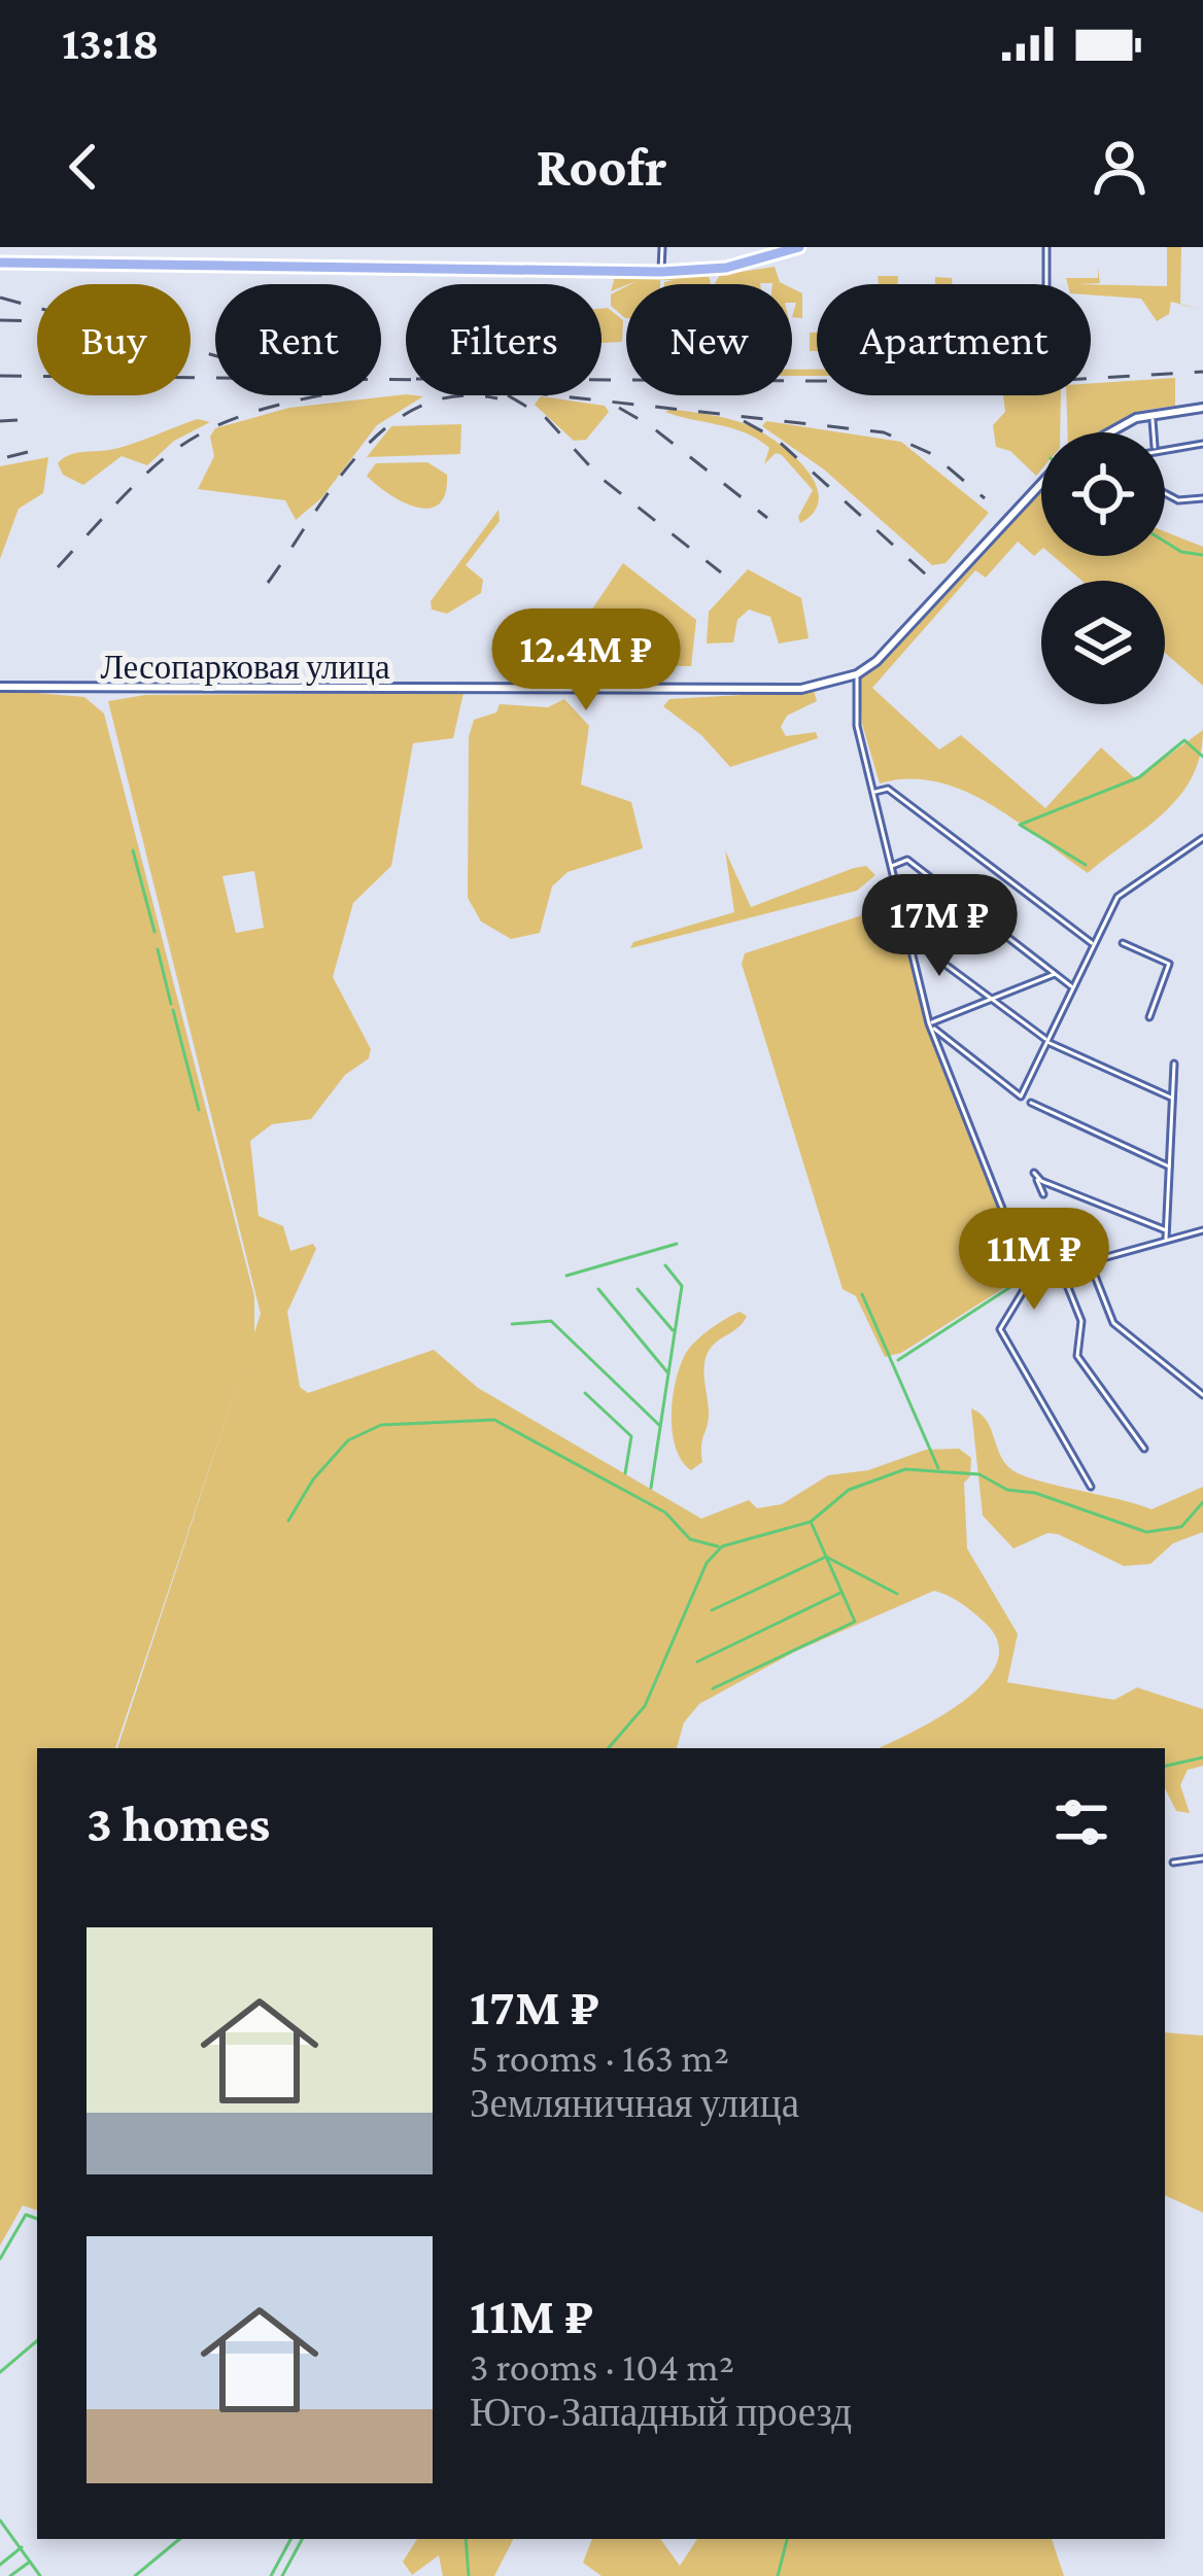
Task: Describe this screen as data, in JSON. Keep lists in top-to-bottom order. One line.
{"streets":{"street":["Лесопарковая улица"]},"page":{"status":"13:18","header":"Roofr","chip":["Buy","Rent","Filters","New","Apartment"],"price":["12.4M ₽","17M ₽","11M ₽"],"heading":"3 homes","list":[{"name":"17M ₽","note":"5 rooms · 163 m² · Земляничная улица"},{"name":"11M ₽","note":"3 rooms · 104 m² · Юго-Западный проезд"}]}}
